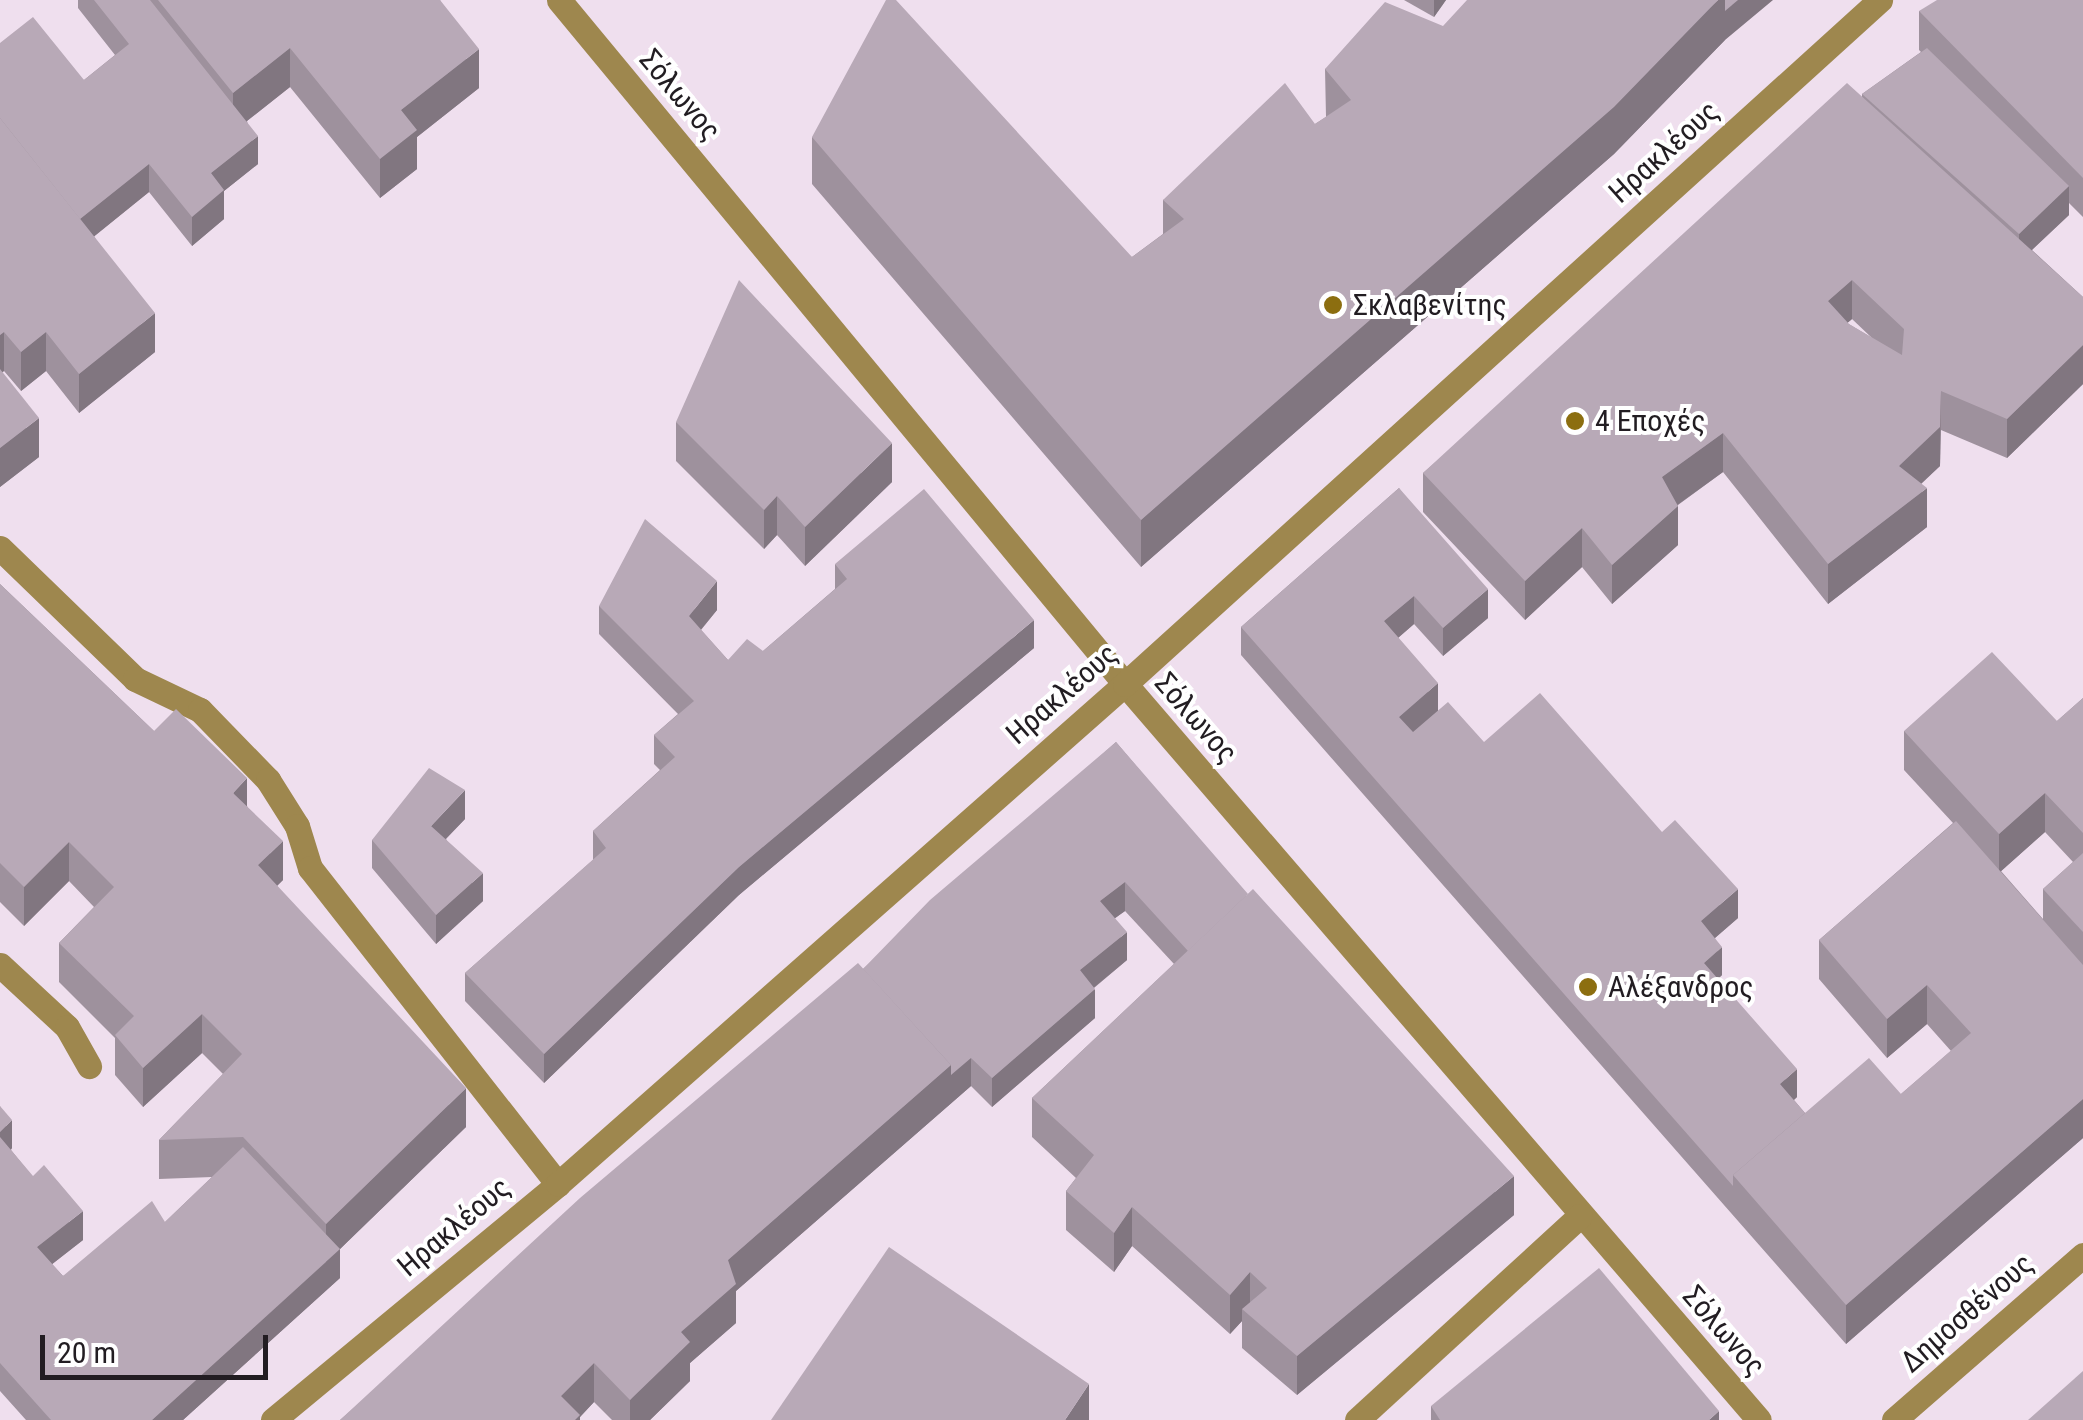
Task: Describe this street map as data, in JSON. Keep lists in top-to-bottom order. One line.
{"streets":{"street":["Σόλωνος","Ηρακλέους","Δημοσθένους"]},"crossings":[["Σόλωνος","Ηρακλέους"]],"places":["Σκλαβενίτης","4 Εποχές","Αλέξανδρος"],"scale_bar":"20 m"}
